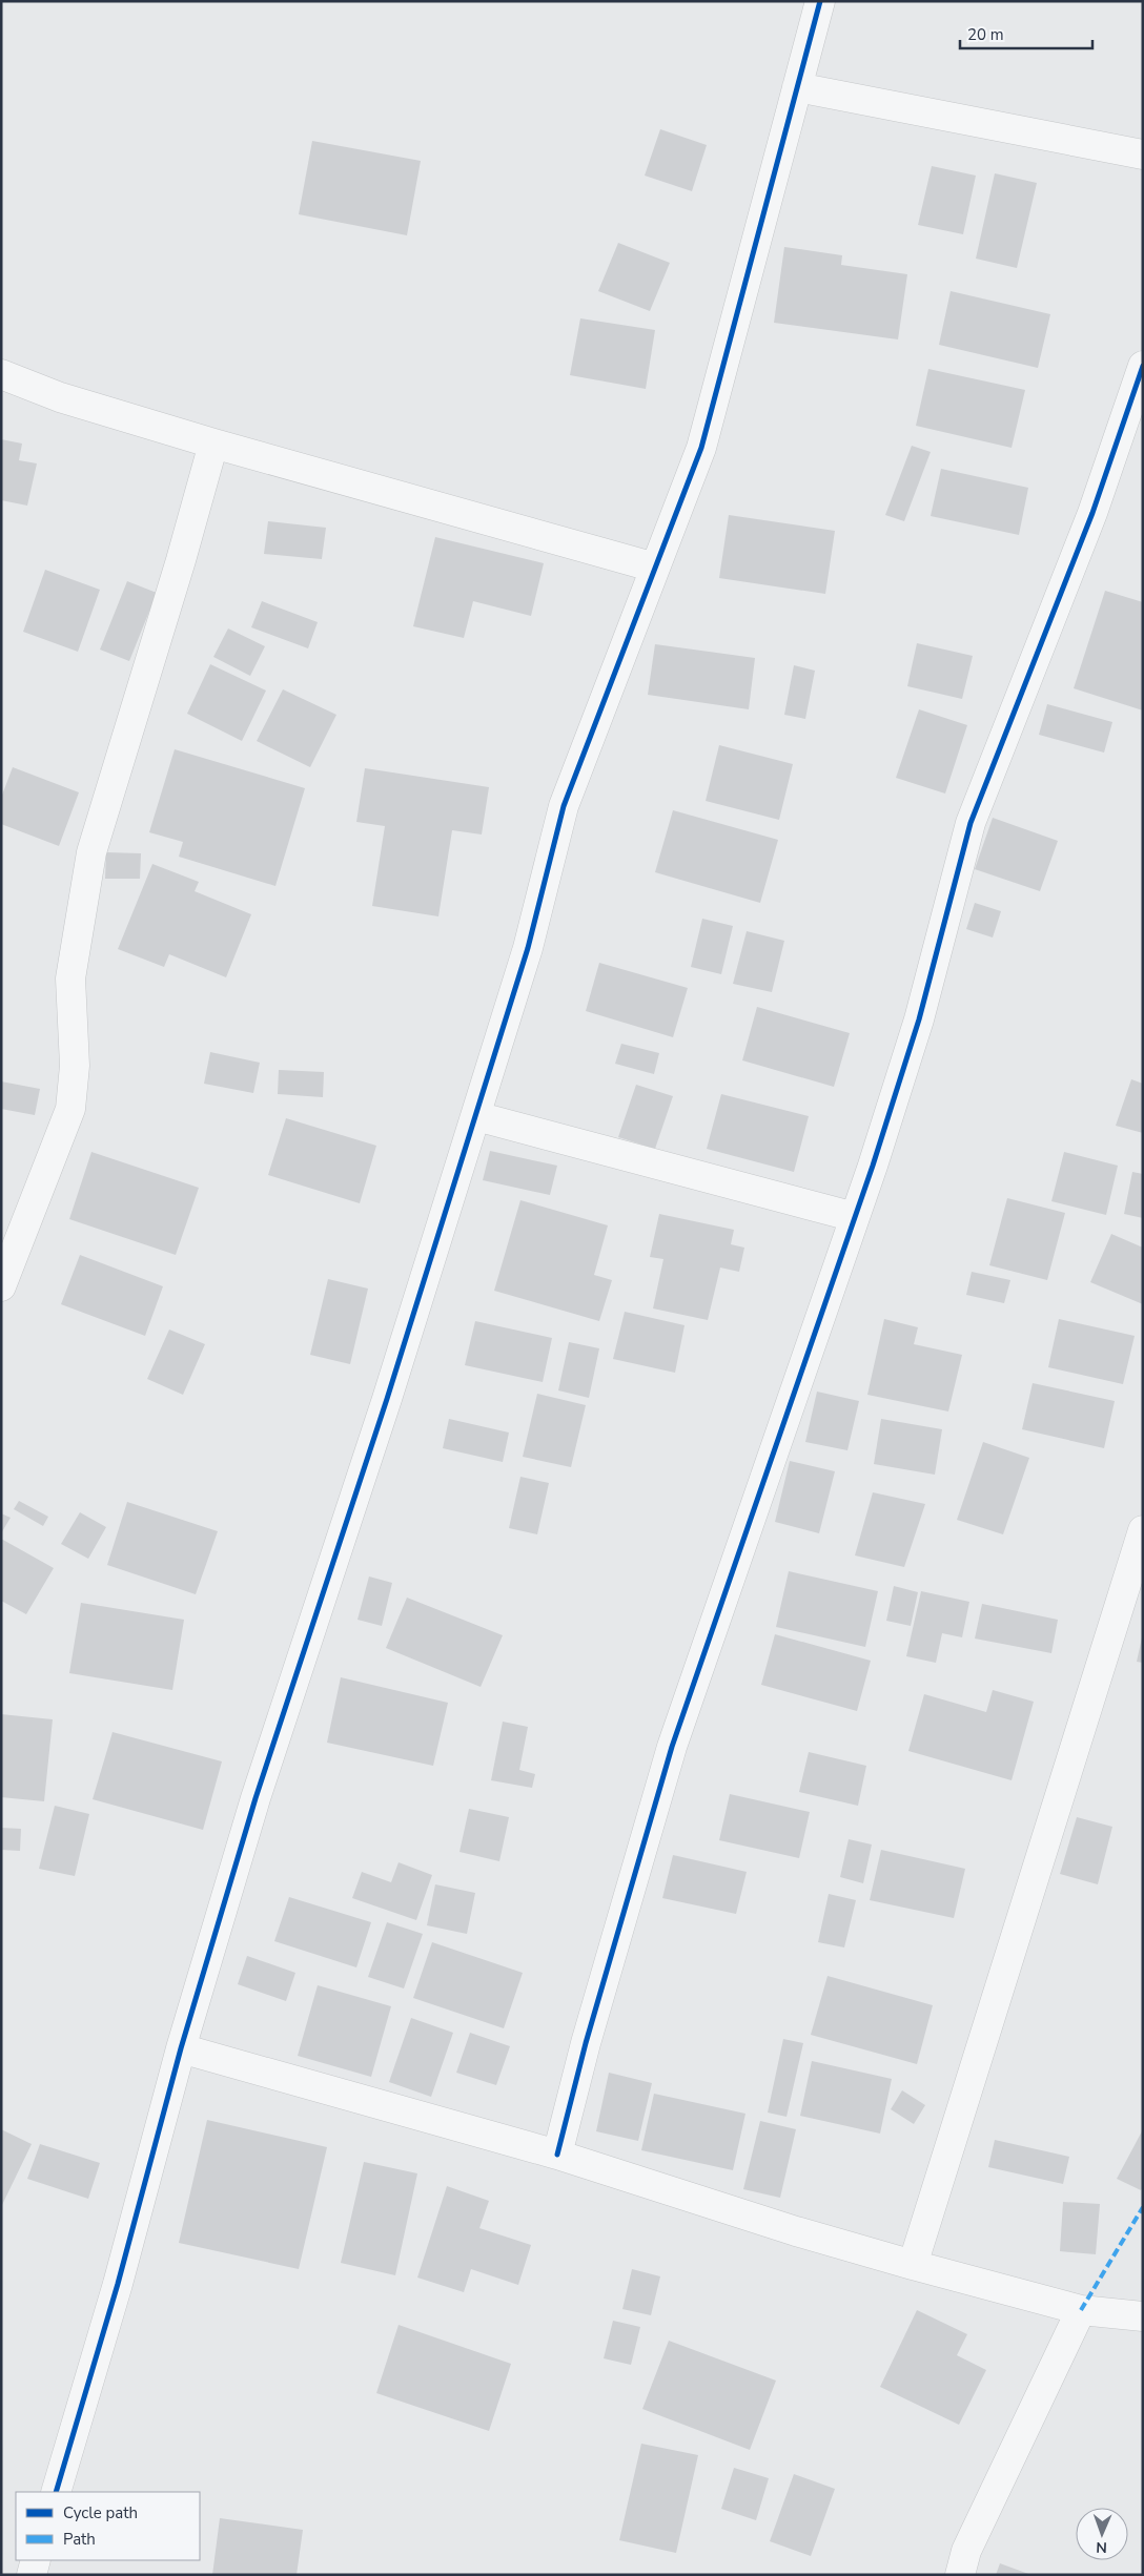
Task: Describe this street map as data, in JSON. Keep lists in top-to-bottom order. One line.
{"legend":["Cycle path","Path"],"scale_bar":"20 m","north":"bottom"}
